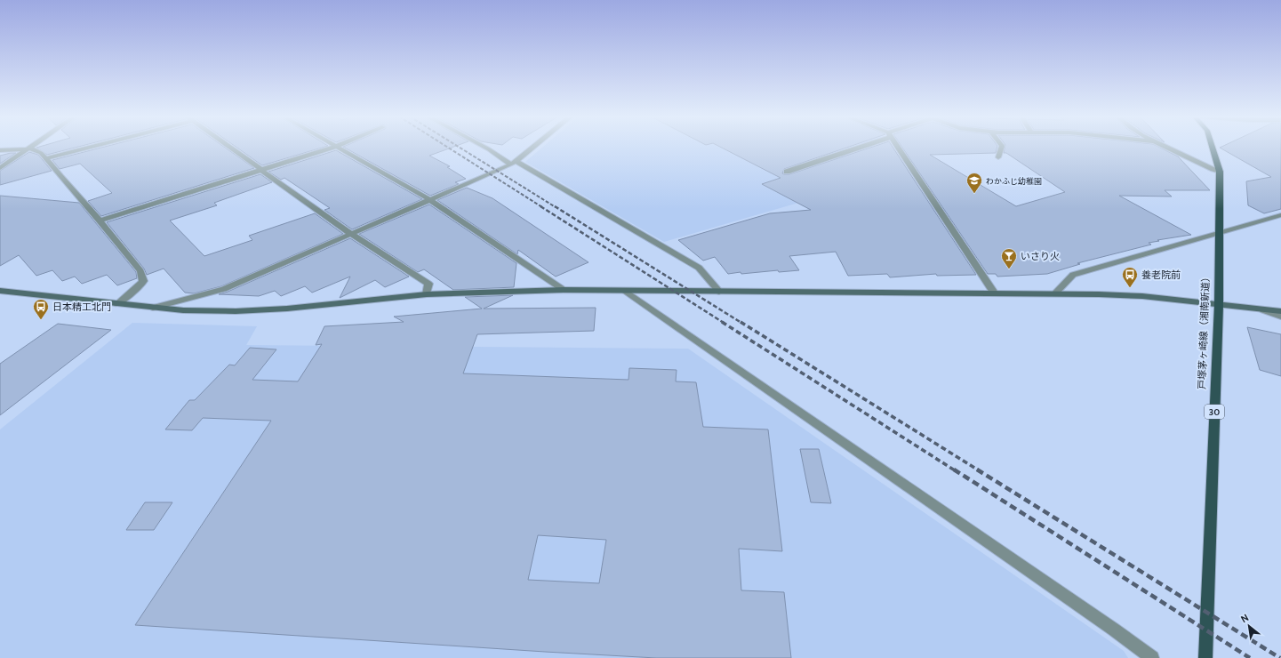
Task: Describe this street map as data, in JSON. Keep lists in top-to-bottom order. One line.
{"streets":{"main road":["戸塚茅ヶ崎線（湘南新道）","30"]},"places":{"school or university":["わかふじ幼稚園"],"bar":["いさり火"],"bus stop":["養老院前","日本精工北門"]},"north":"top left"}
